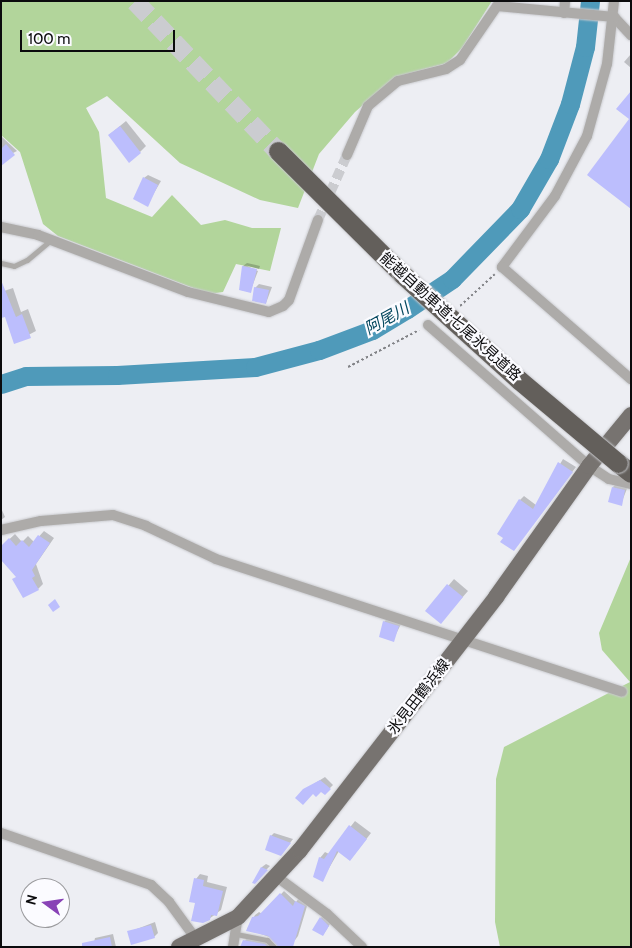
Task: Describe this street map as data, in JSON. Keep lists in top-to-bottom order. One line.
{"streets":{"highway":["能越自動車道;七尾氷見道路"],"main road":["氷見田鶴浜線"]},"water":["阿尾川"],"scale_bar":"100 m","north":"left"}
